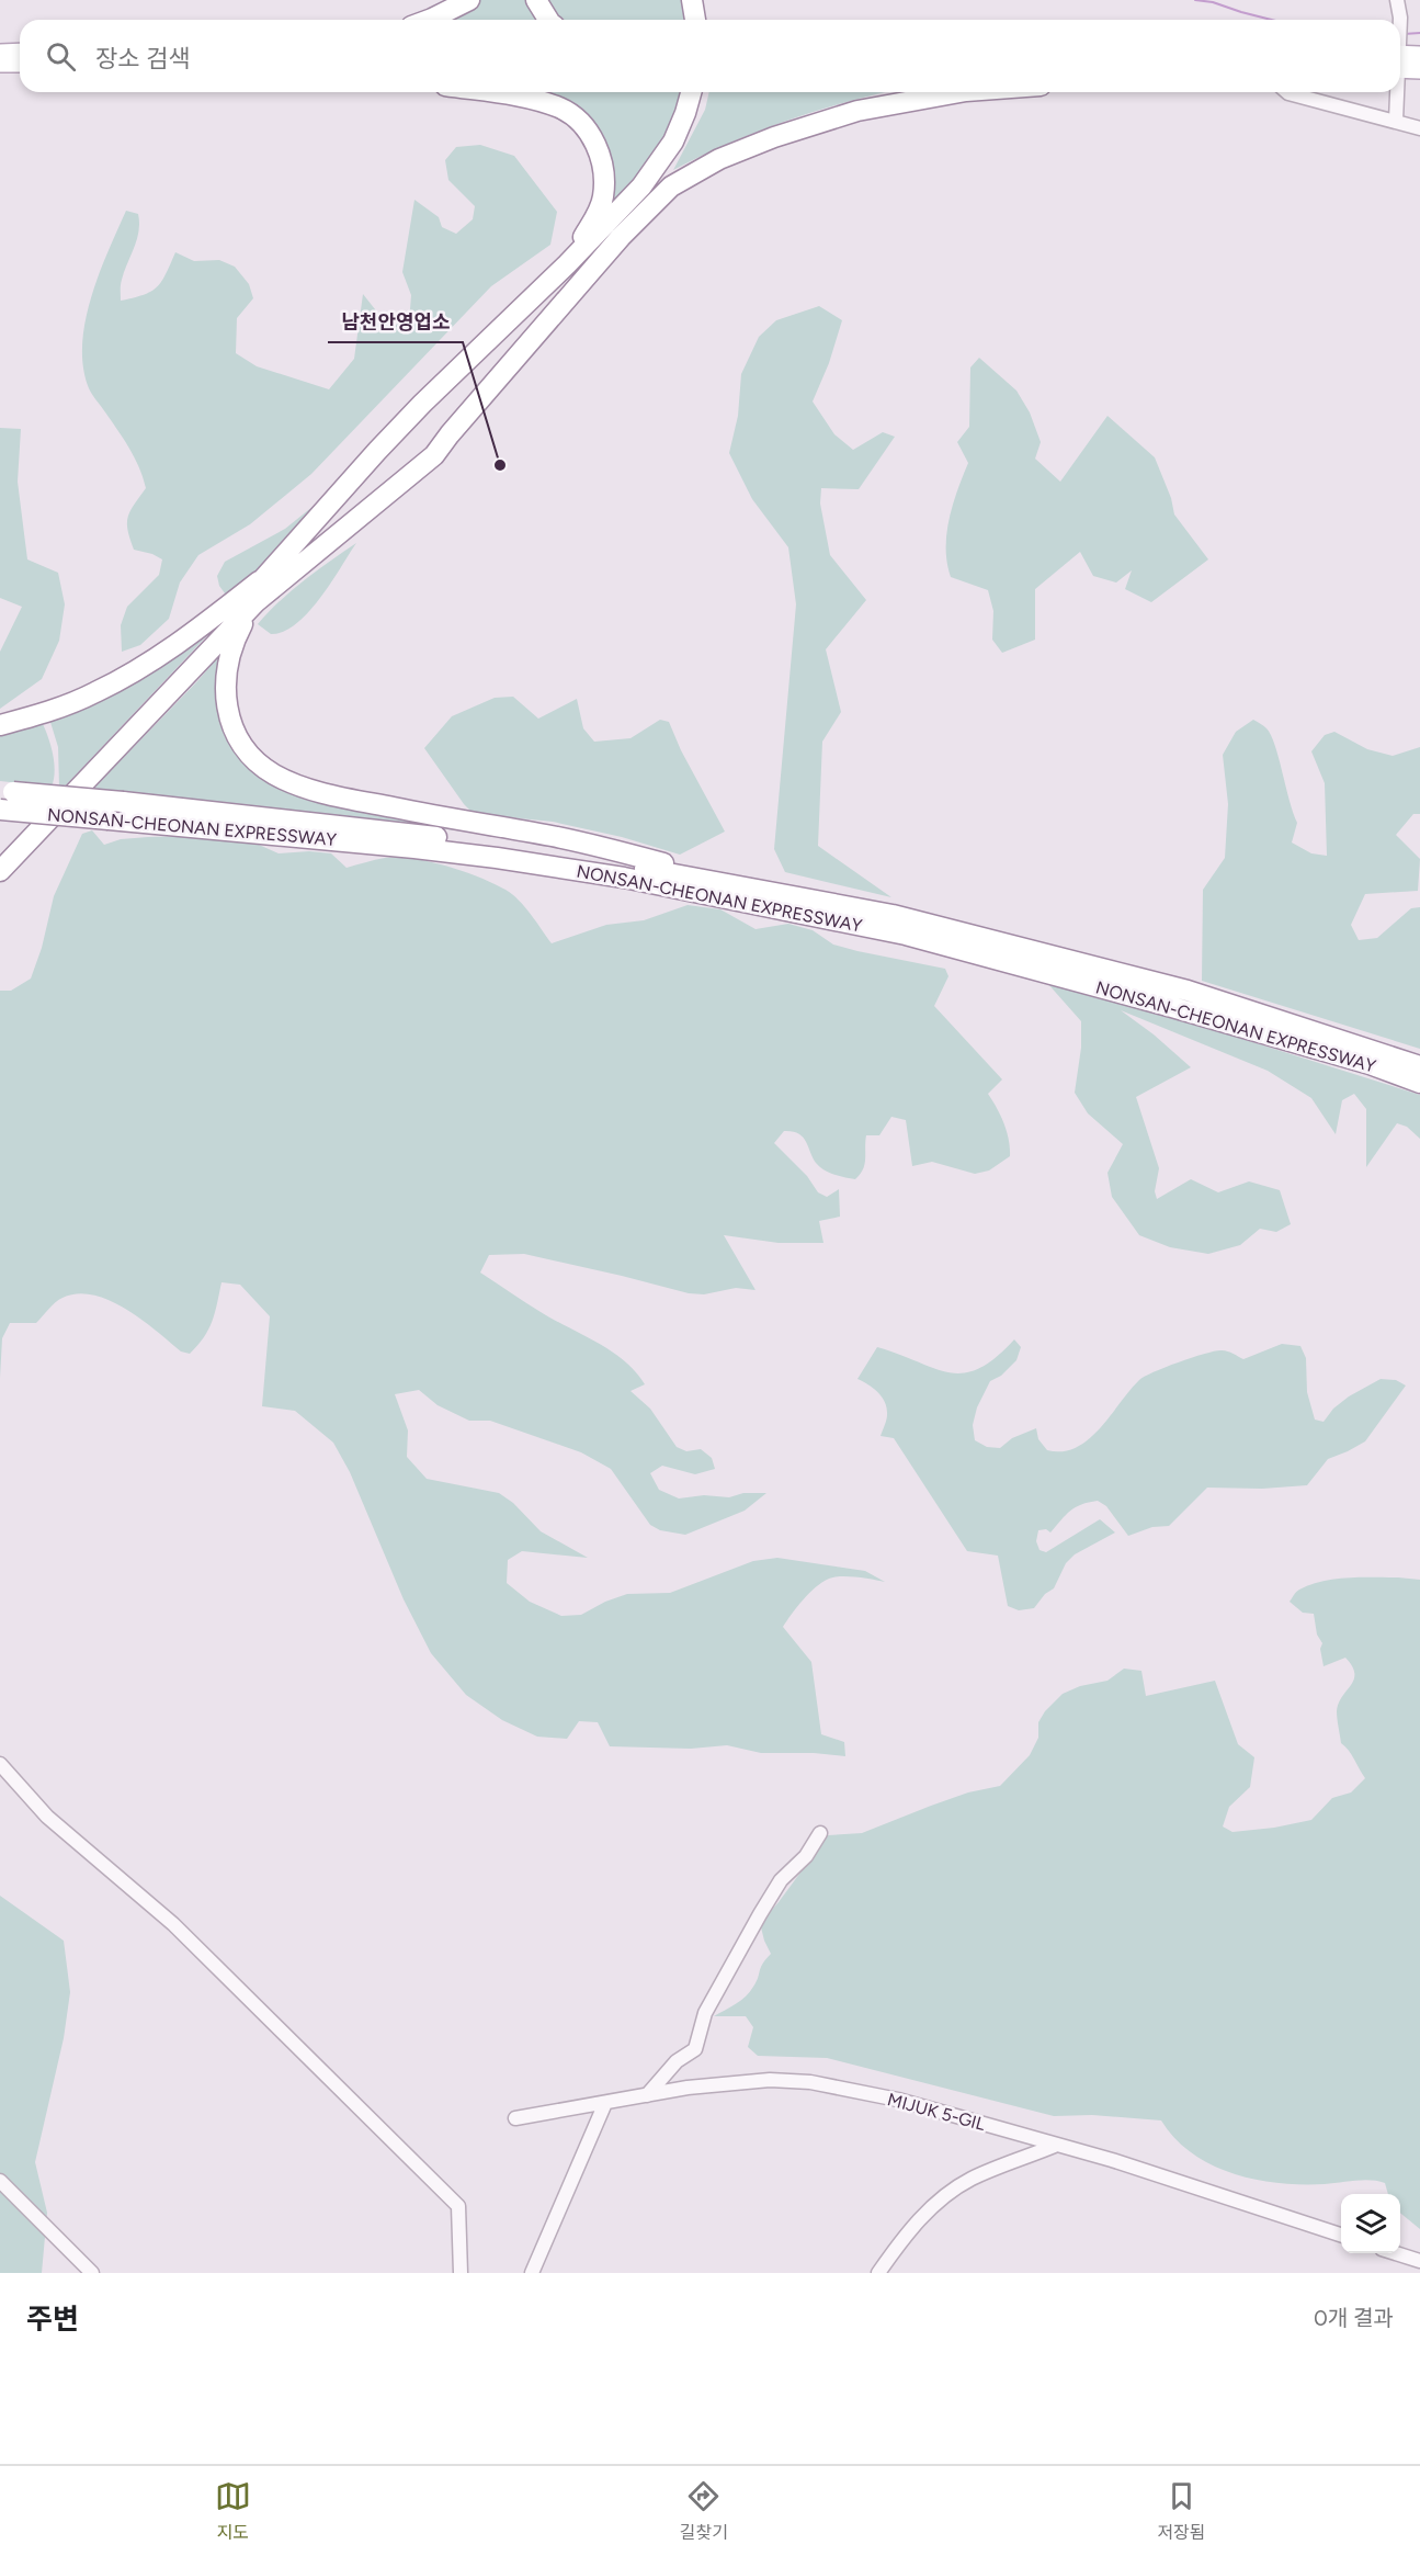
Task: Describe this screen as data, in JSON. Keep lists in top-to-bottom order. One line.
{"streets":{"highway":["NONSAN-CHEONAN EXPRESSWAY"],"street":["MIJUK 5-GIL"]},"places":["남천안영업소"],"page":{"search":"장소 검색","heading":["주변","0개 결과"],"nav":["지도","길찾기","저장됨"]}}
